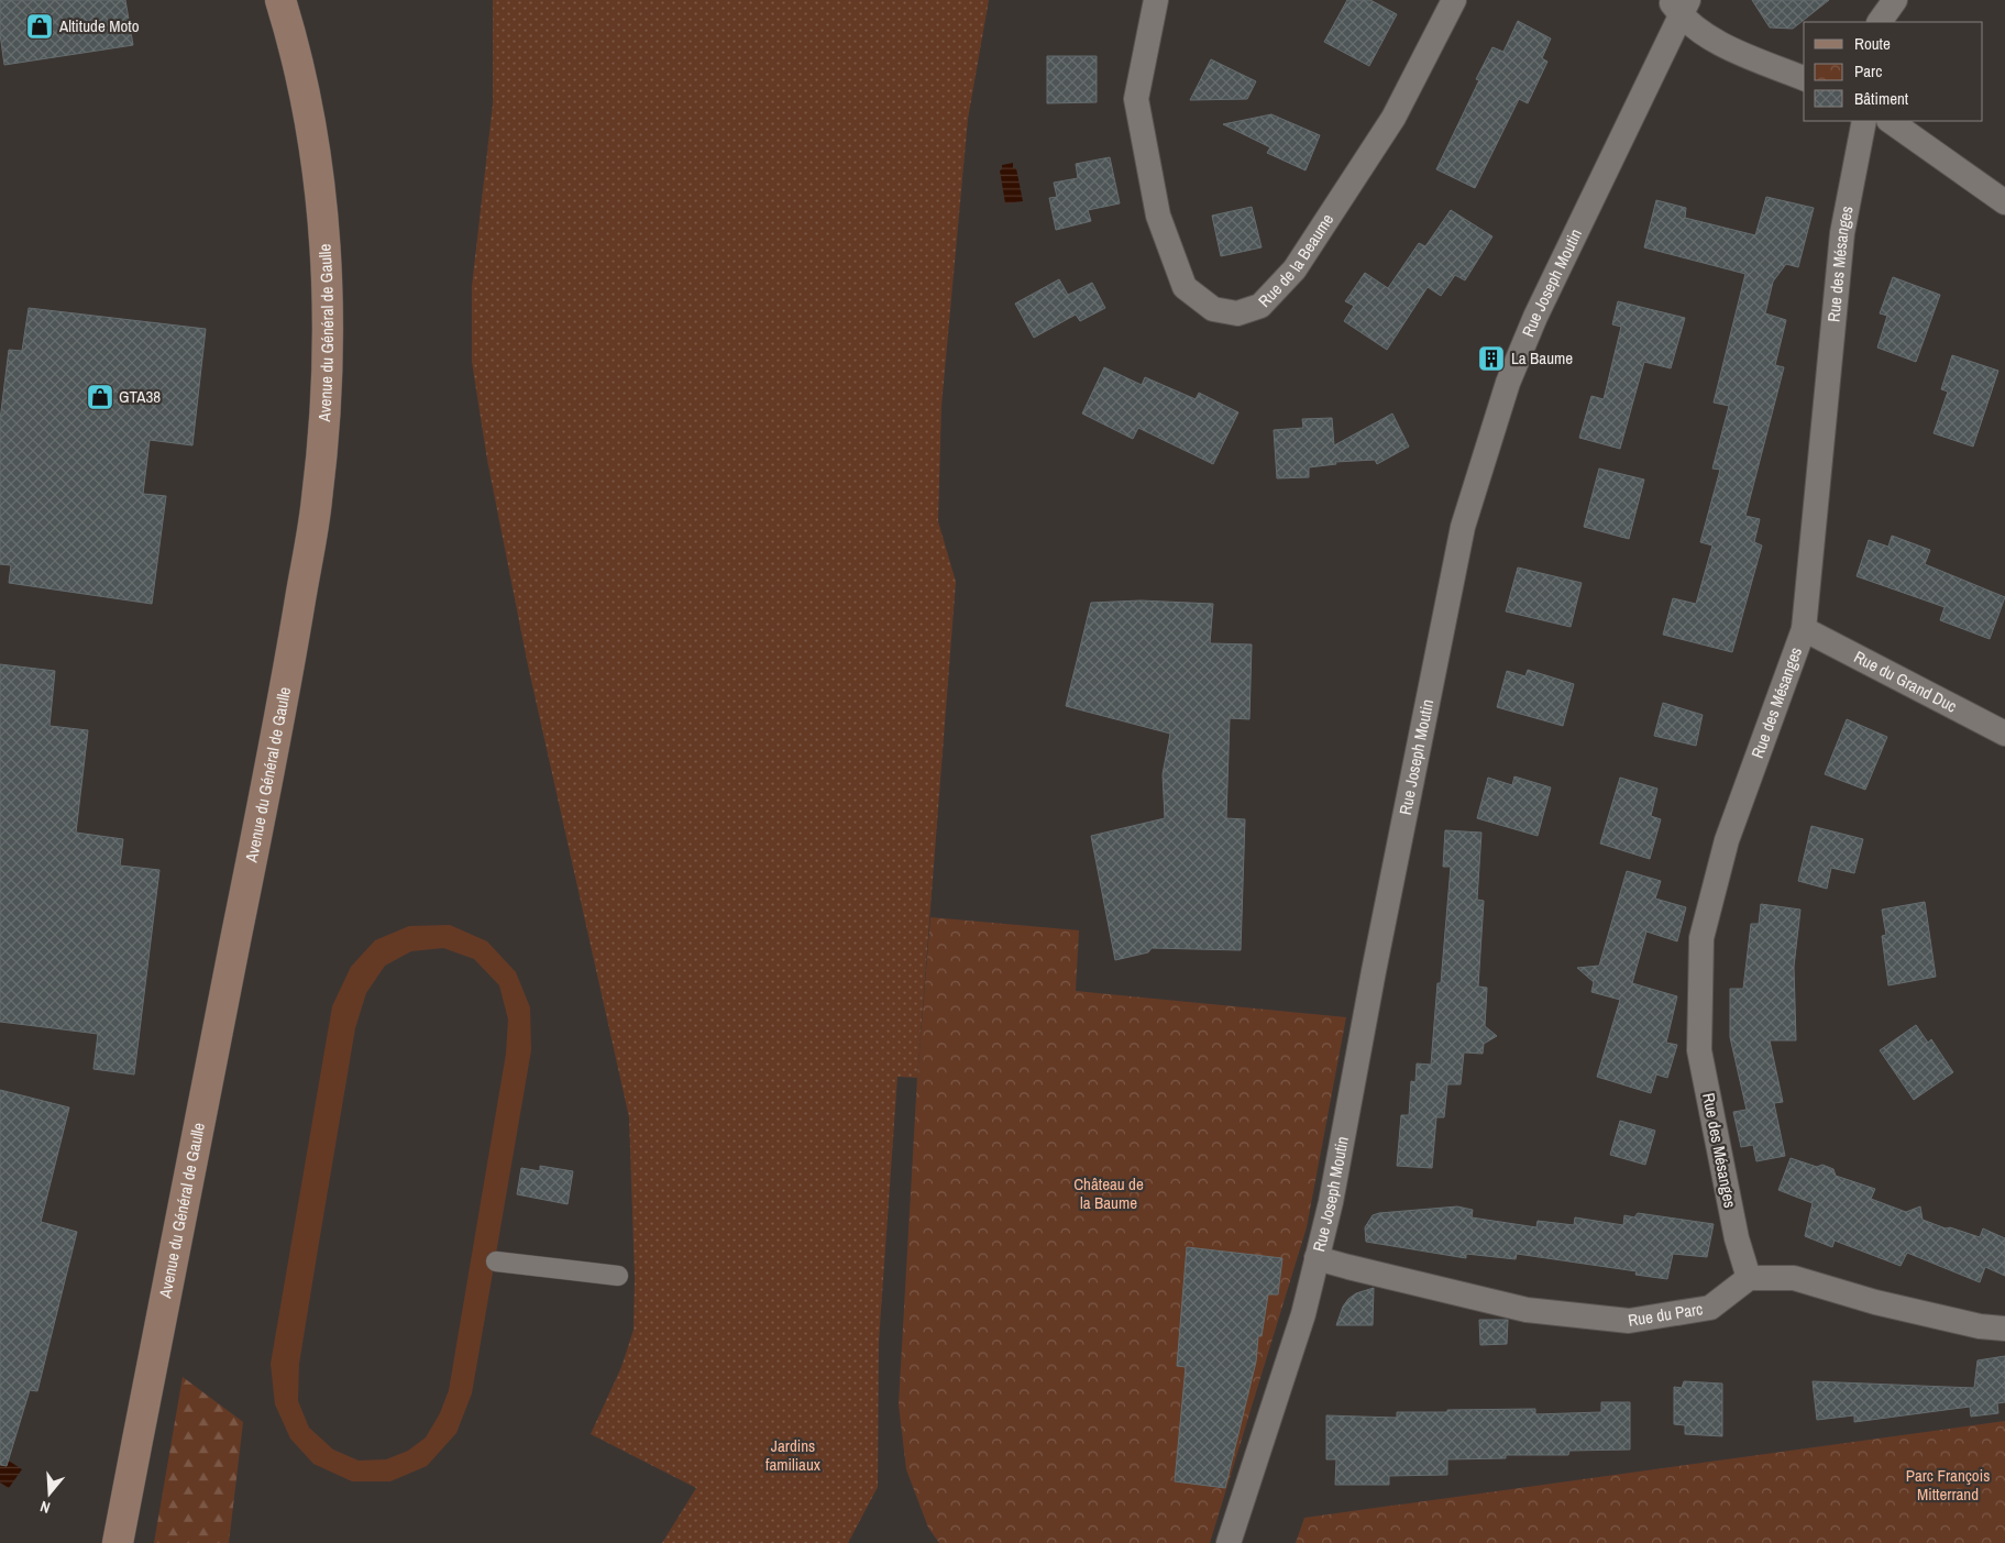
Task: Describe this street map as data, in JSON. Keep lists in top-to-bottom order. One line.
{"streets":{"main road":["Avenue du Général de Gaulle"],"street":["Rue de la Beaume","Rue des Mésanges","Rue Joseph Moutin","Rue du Grand Duc","Rue du Parc"]},"crossings":[["Rue des Mésanges","Rue du Grand Duc"],["Rue des Mésanges","Rue du Parc"],["Rue Joseph Moutin","Rue du Parc"]],"parks":["Château de la Baume","Jardins familiaux","Parc François Mitterrand"],"places":{"shop":["Altitude Moto","GTA38"],"building":["La Baume"]},"legend":["Route","Parc","Bâtiment"],"north":"bottom"}
